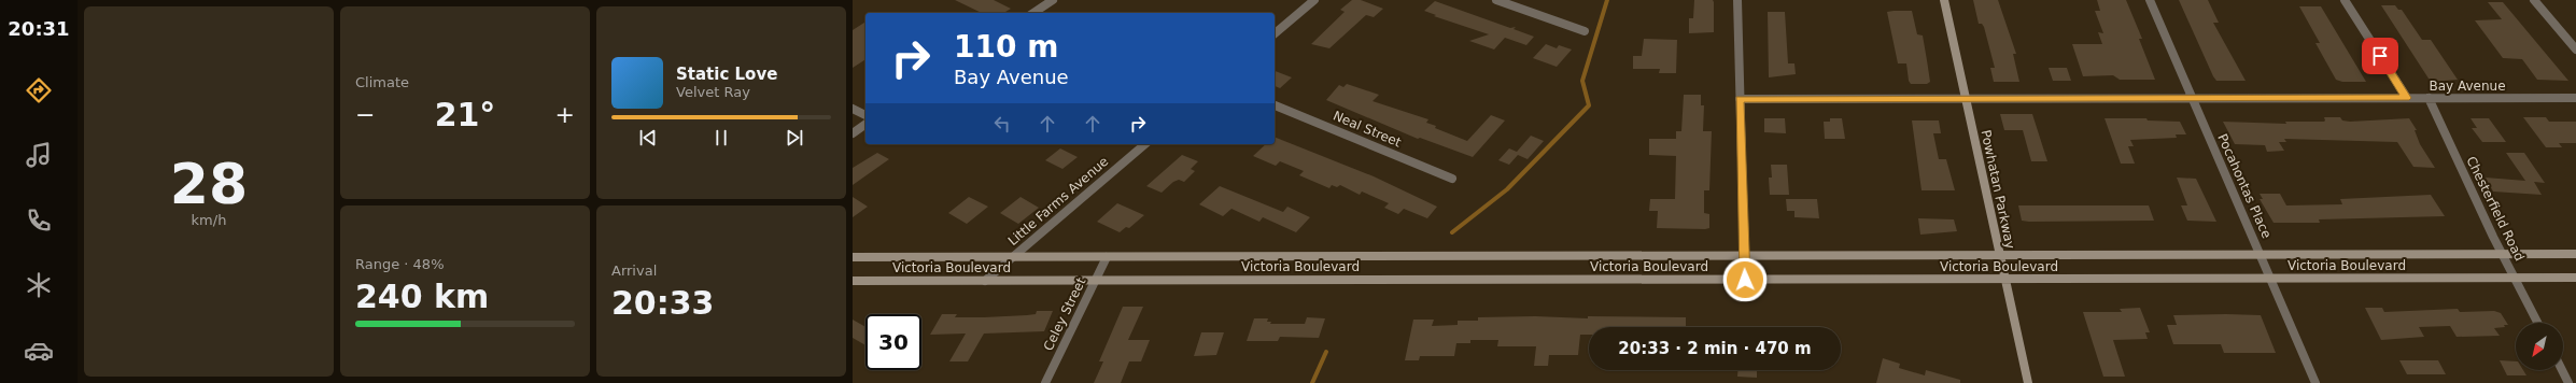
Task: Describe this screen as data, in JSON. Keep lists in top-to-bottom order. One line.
{"streets":{"main road":["Powhatan Parkway","Victoria Boulevard"],"street":["Bay Avenue","Neal Street","Pocahontas Place","Little Farms Avenue","Chesterfield Road","Celey Street"]},"crossings":[["Bay Avenue","Pocahontas Place"],["Bay Avenue","Powhatan Parkway"],["Bay Avenue","Chesterfield Road"],["Pocahontas Place","Victoria Boulevard"],["Powhatan Parkway","Victoria Boulevard"],["Little Farms Avenue","Victoria Boulevard"],["Chesterfield Road","Victoria Boulevard"],["Victoria Boulevard","Celey Street"]],"north":"bottom left","page":{"tabs":"20:31","tile":[["28","km/h"],"Climate",["Range · 48%","240 km"],["Arrival","20:33"]],"turn":["110 m","Bay Avenue"],"song":["Static Love","Velvet Ray"],"heat":["−","21°","+"],"limit":"30","trip":"20:33 · 2 min · 470 m"}}
